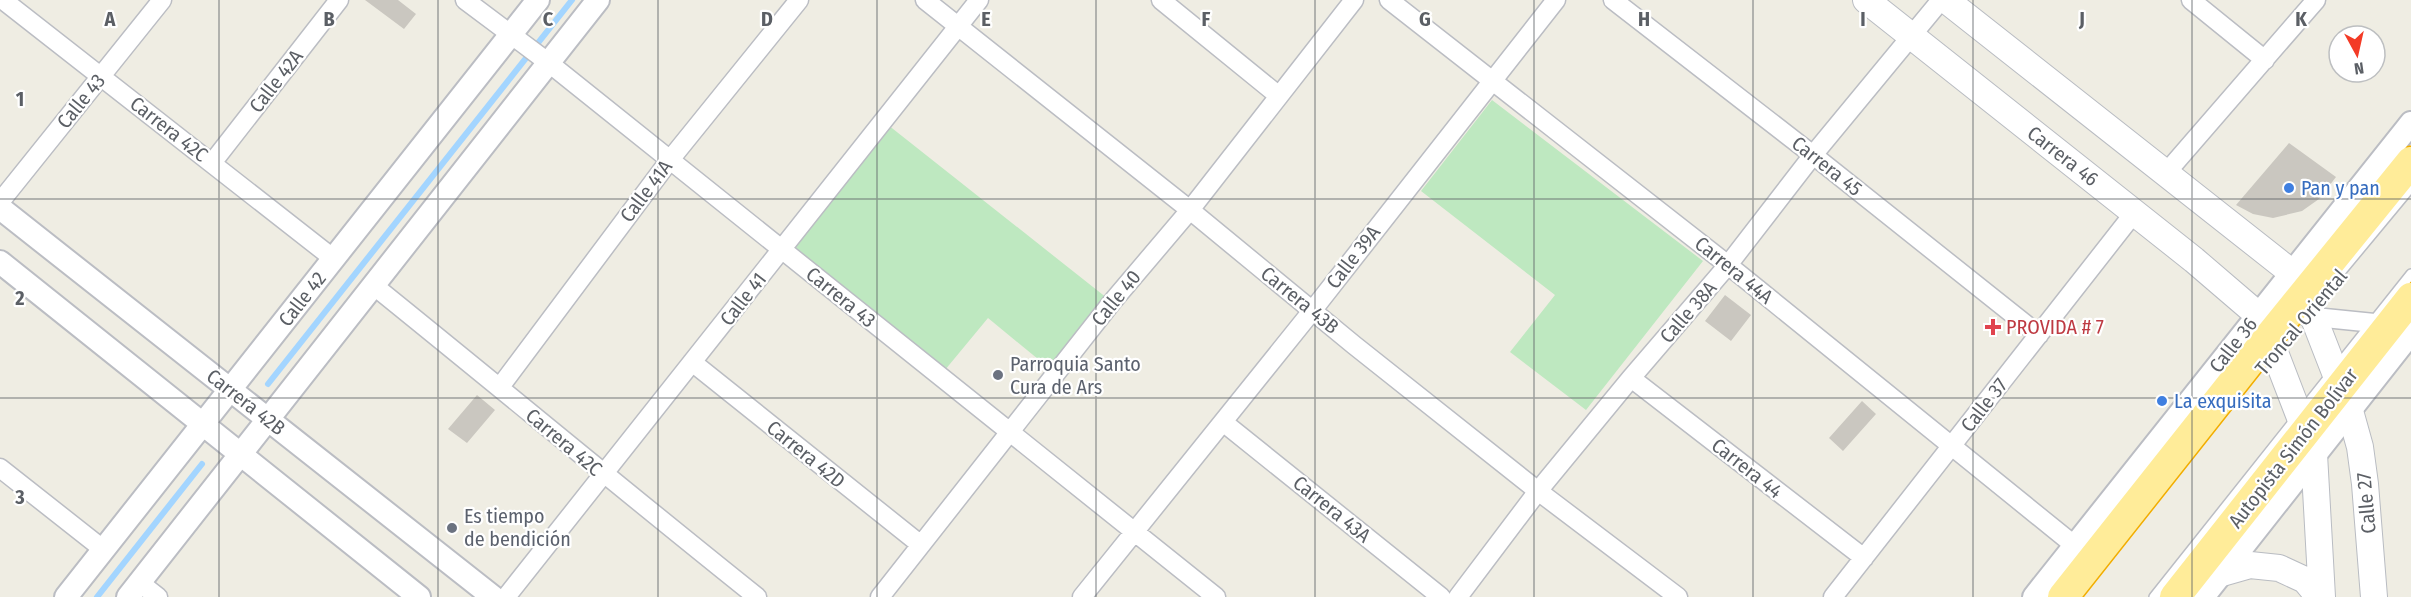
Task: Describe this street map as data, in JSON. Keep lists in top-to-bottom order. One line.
{"streets":{"highway":["Autopista Simón Bolívar"],"main road":["Carrera 46","Calle 27"],"street":["Calle 42A","Calle 43","Carrera 42C","Carrera 45","Calle 41A","Calle 39A","Carrera 44A","Carrera 43","Calle 40","Calle 42","Calle 41","Carrera 43B","Calle 38A","Calle 36","Carrera 42B","Calle 37","Carrera 42D","Carrera 44","Carrera 43A"],"lane":["Troncal Oriental"]},"crossings":[["Calle 42A","Carrera 42C"],["Calle 43","Carrera 42C"],["Carrera 42C","Calle 41A"],["Carrera 42C","Calle 42"],["Carrera 42C","Calle 41"],["Carrera 46","Calle 38A"],["Carrera 46","Troncal Oriental"],["Carrera 46","Calle 36"],["Carrera 46","Calle 37"],["Carrera 46","Autopista Simón Bolívar"],["Carrera 46","Calle 27"],["Carrera 45","Calle 38A"],["Carrera 45","Calle 37"],["Calle 41A","Carrera 43"],["Calle 39A","Carrera 44A"],["Calle 39A","Carrera 43"],["Calle 39A","Carrera 43B"],["Calle 39A","Carrera 43A"],["Carrera 44A","Calle 38A"],["Carrera 44A","Calle 36"],["Carrera 44A","Calle 37"],["Carrera 43","Calle 40"],["Carrera 43","Calle 42"],["Carrera 43","Calle 41"],["Calle 40","Carrera 43B"],["Calle 40","Carrera 42D"],["Calle 42","Carrera 42B"],["Calle 41","Carrera 43B"],["Calle 41","Carrera 42D"],["Carrera 43B","Calle 38A"],["Calle 38A","Carrera 44"],["Troncal Oriental","Calle 36"],["Calle 37","Carrera 44"],["Autopista Simón Bolívar","Calle 27"]],"places":{"other":["Pan y pan","Parroquia Santo Cura de Ars","La exquisita","Es tiempo de bendición"],"health":["PROVIDA # 7"]},"north":"bottom","grid":{"columns":["A","B","C","D","E","F","G","H","I","J","K"],"rows":["1","2","3"]}}
